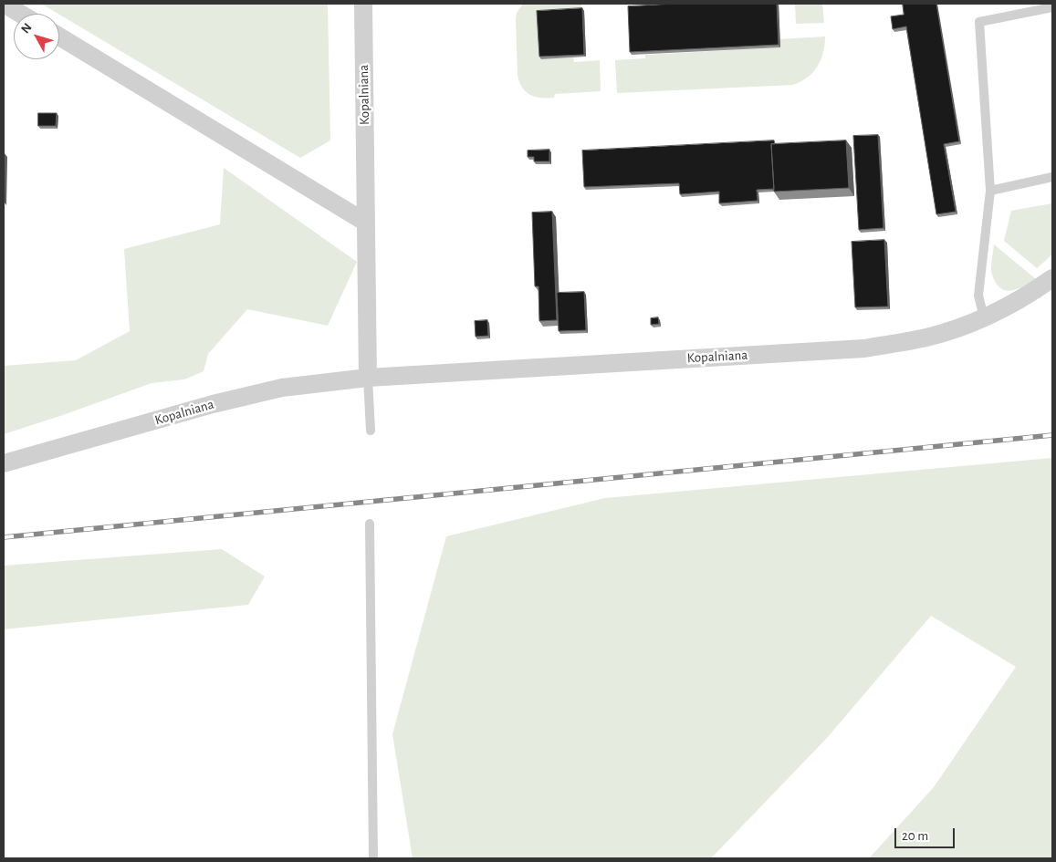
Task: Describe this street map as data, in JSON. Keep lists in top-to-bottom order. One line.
{"streets":{"street":["Kopalniana"]},"scale_bar":"20 m","north":"top left"}
